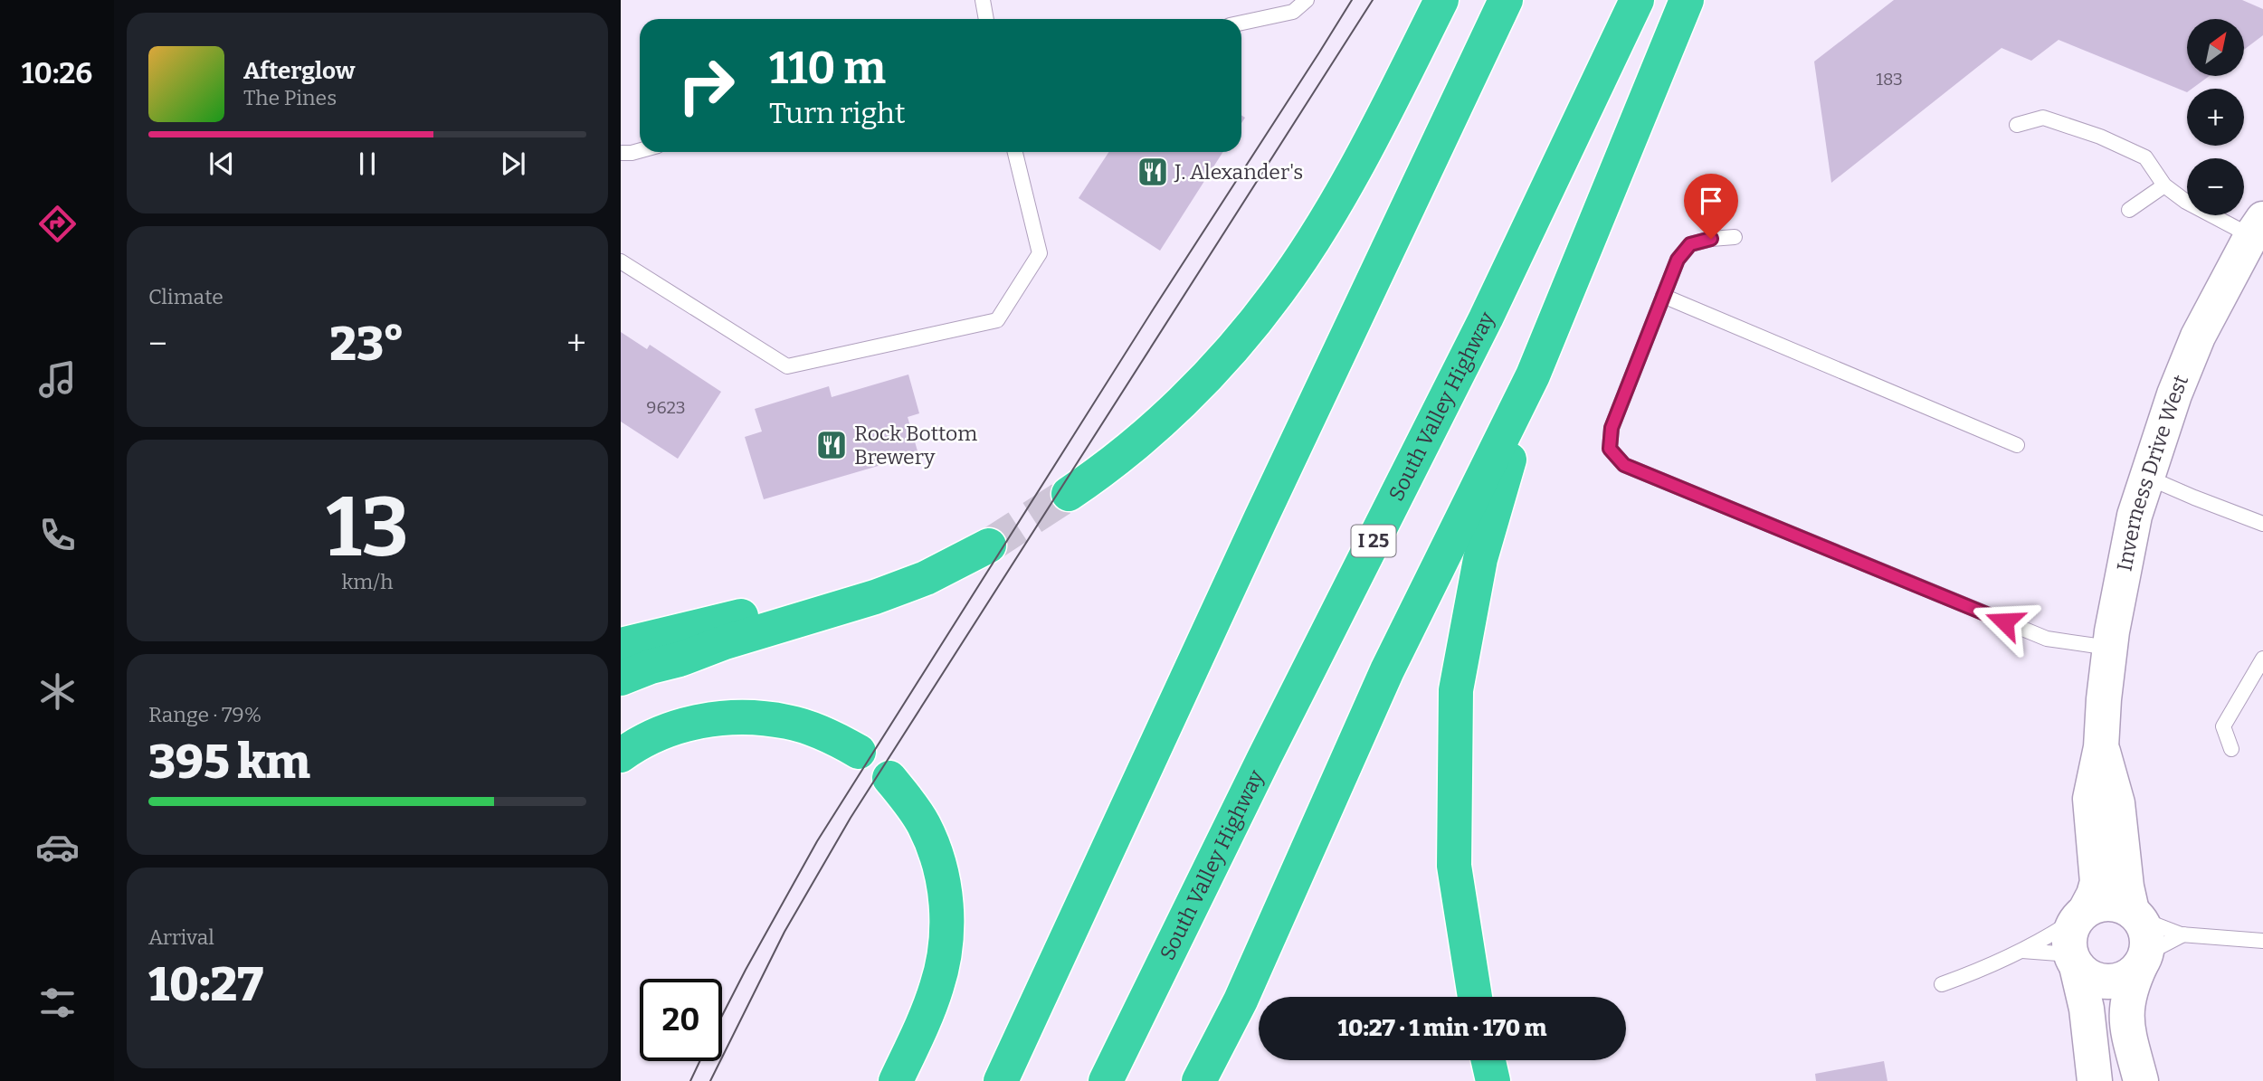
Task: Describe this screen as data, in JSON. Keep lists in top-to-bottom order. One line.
{"streets":{"highway":["South Valley Highway","I 25"],"main road":["Inverness Drive West"]},"places":{"restaurant":["J. Alexander's","Rock Bottom Brewery"]},"house_numbers":["183","9623"],"north":"top right","page":{"tabs":"10:26","map_buttons":["+","−"],"turn":["110 m","Turn right"],"song":["Afterglow","The Pines"],"tile":["Climate",["13","km/h"],["Range · 79%","395 km"],["Arrival","10:27"]],"heat":["−","23°","+"],"limit":"20","trip":"10:27 · 1 min · 170 m"}}
